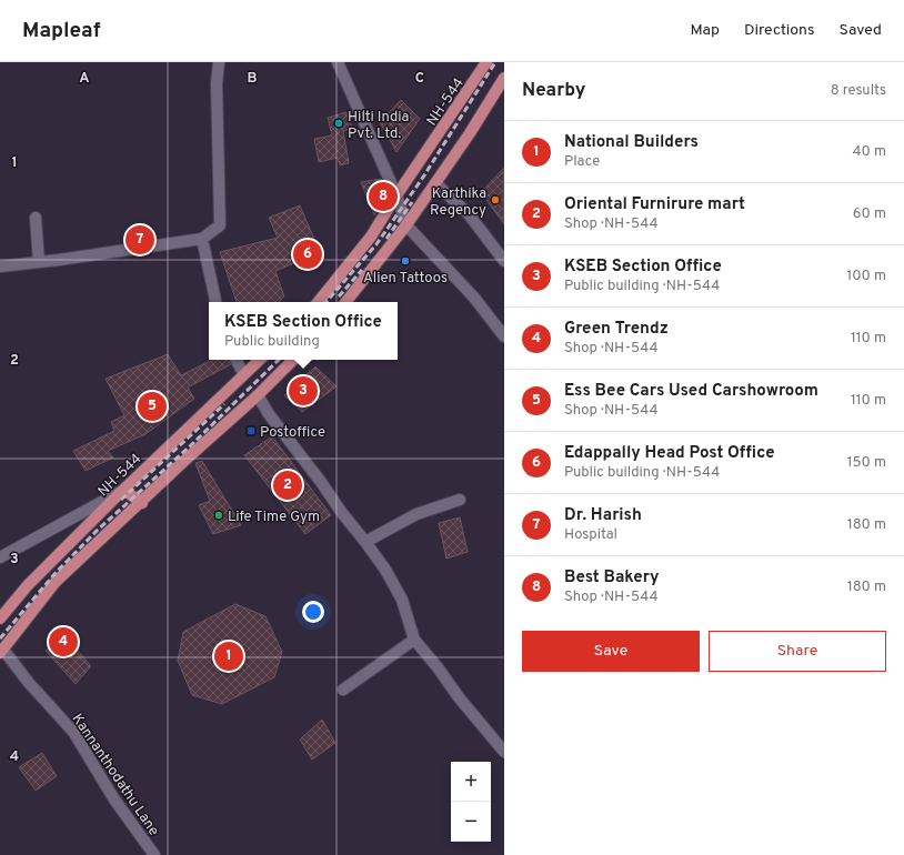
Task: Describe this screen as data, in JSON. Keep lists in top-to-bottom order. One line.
{"streets":{"main road":["NH-544"],"street":["Kannanthodathu Lane"]},"places":{"other":["Hilti India Pvt. Ltd.","Karthika Regency","Alien Tattoos","Life Time Gym"],"transit":["Postoffice"]},"page":{"header":"Mapleaf","nav":["Map","Directions","Saved"],"heading":["Nearby","8 results"],"list":[{"mark":"1","name":"National Builders","note":"Place","value":"40 m"},{"mark":"2","name":"Oriental Furnirure mart","note":"Shop · NH-544","value":"60 m"},{"mark":"3","name":"KSEB Section Office","note":"Public building · NH-544","value":"100 m"},{"mark":"4","name":"Green Trendz","note":"Shop · NH-544","value":"110 m"},{"mark":"5","name":"Ess Bee Cars Used Carshowroom","note":"Shop · NH-544","value":"110 m"},{"mark":"6","name":"Edappally Head Post Office","note":"Public building · NH-544","value":"150 m"},{"mark":"7","name":"Dr. Harish","note":"Hospital","value":"180 m"},{"mark":"8","name":"Best Bakery","note":"Shop · NH-544","value":"180 m"}],"pins":["8","7","6","3","5","2","4","1"],"popup":["KSEB Section Office","Public building"],"buttons":["Save","Share"],"map_buttons":["+","−"]},"grid":{"columns":["A","B","C"],"rows":["1","2","3","4"]}}
